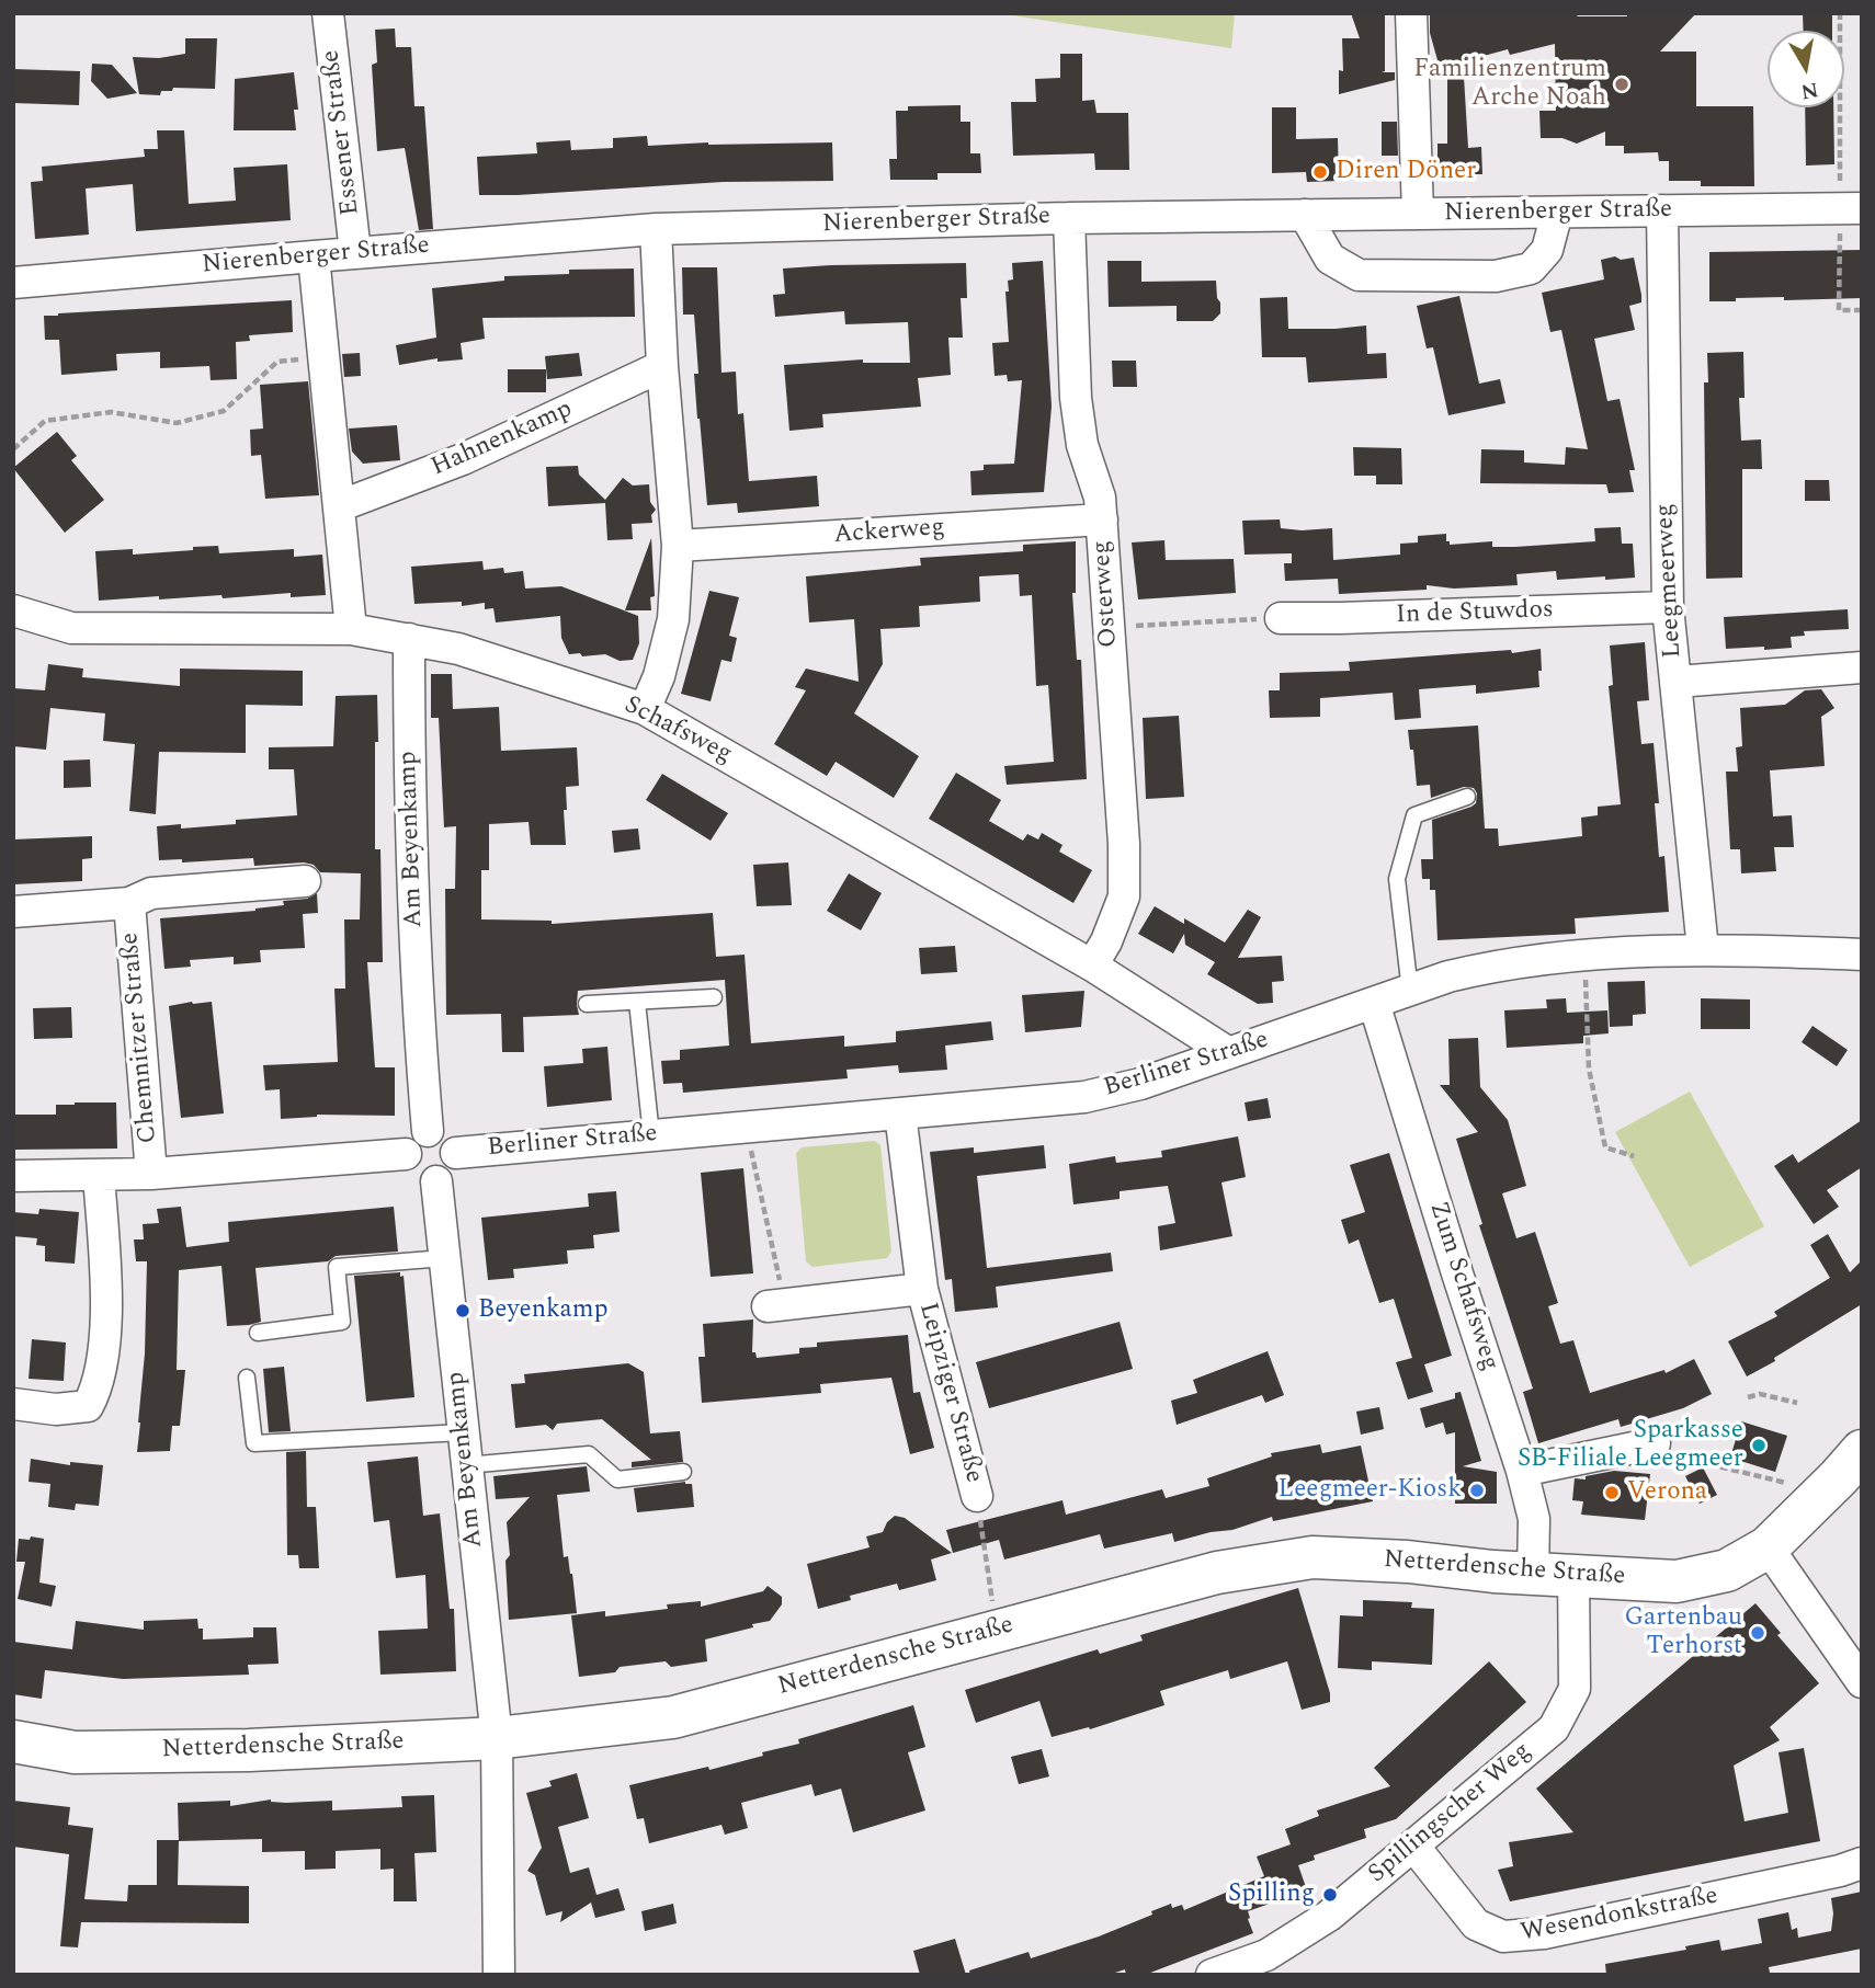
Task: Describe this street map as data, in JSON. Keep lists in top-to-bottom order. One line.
{"streets":{"street":["Essener Straße","Nierenberger Straße","Hahnenkamp","Ackerweg","Leegmeerweg","Osterweg","In de Stuwdos","Schafsweg","Am Beyenkamp","Chemnitzer Straße","Berliner Straße","Zum Schafsweg","Leipziger Straße","Netterdensche Straße","Spillingscher Weg","Wesendonkstraße"]},"crossings":[["Essener Straße","Nierenberger Straße"],["Nierenberger Straße","Leegmeerweg"],["Nierenberger Straße","Osterweg"],["Ackerweg","Osterweg"],["Leegmeerweg","In de Stuwdos"],["Leegmeerweg","Berliner Straße"],["Osterweg","Schafsweg"],["Schafsweg","Am Beyenkamp"],["Schafsweg","Berliner Straße"],["Am Beyenkamp","Berliner Straße"],["Am Beyenkamp","Netterdensche Straße"],["Berliner Straße","Zum Schafsweg"],["Berliner Straße","Leipziger Straße"],["Zum Schafsweg","Netterdensche Straße"],["Zum Schafsweg","Spillingscher Weg"],["Netterdensche Straße","Spillingscher Weg"],["Spillingscher Weg","Wesendonkstraße"]],"places":["Familienzentrum Arche Noah","Diren Döner","Beyenkamp","Sparkasse SB-Filiale Leegmeer","Leegmeer-Kiosk","Verona","Gartenbau Terhorst","Spilling"],"north":"bottom"}
